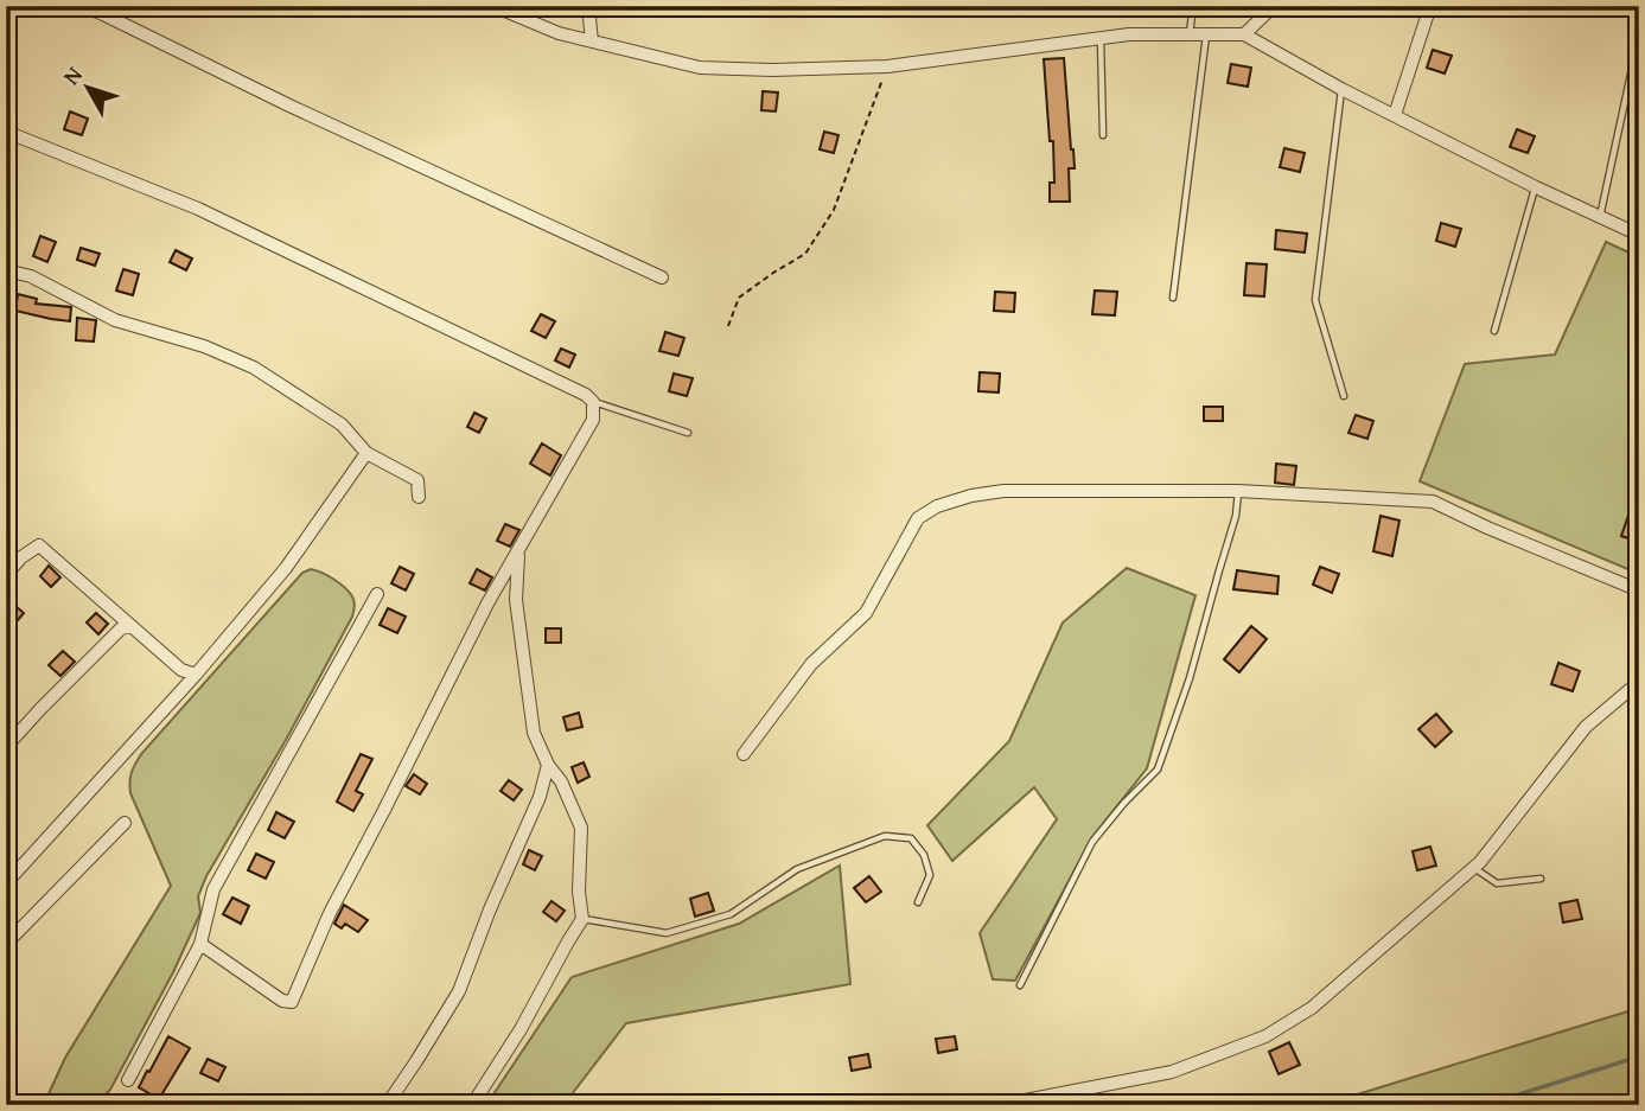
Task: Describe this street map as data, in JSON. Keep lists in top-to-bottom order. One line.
{"north":"top left"}
